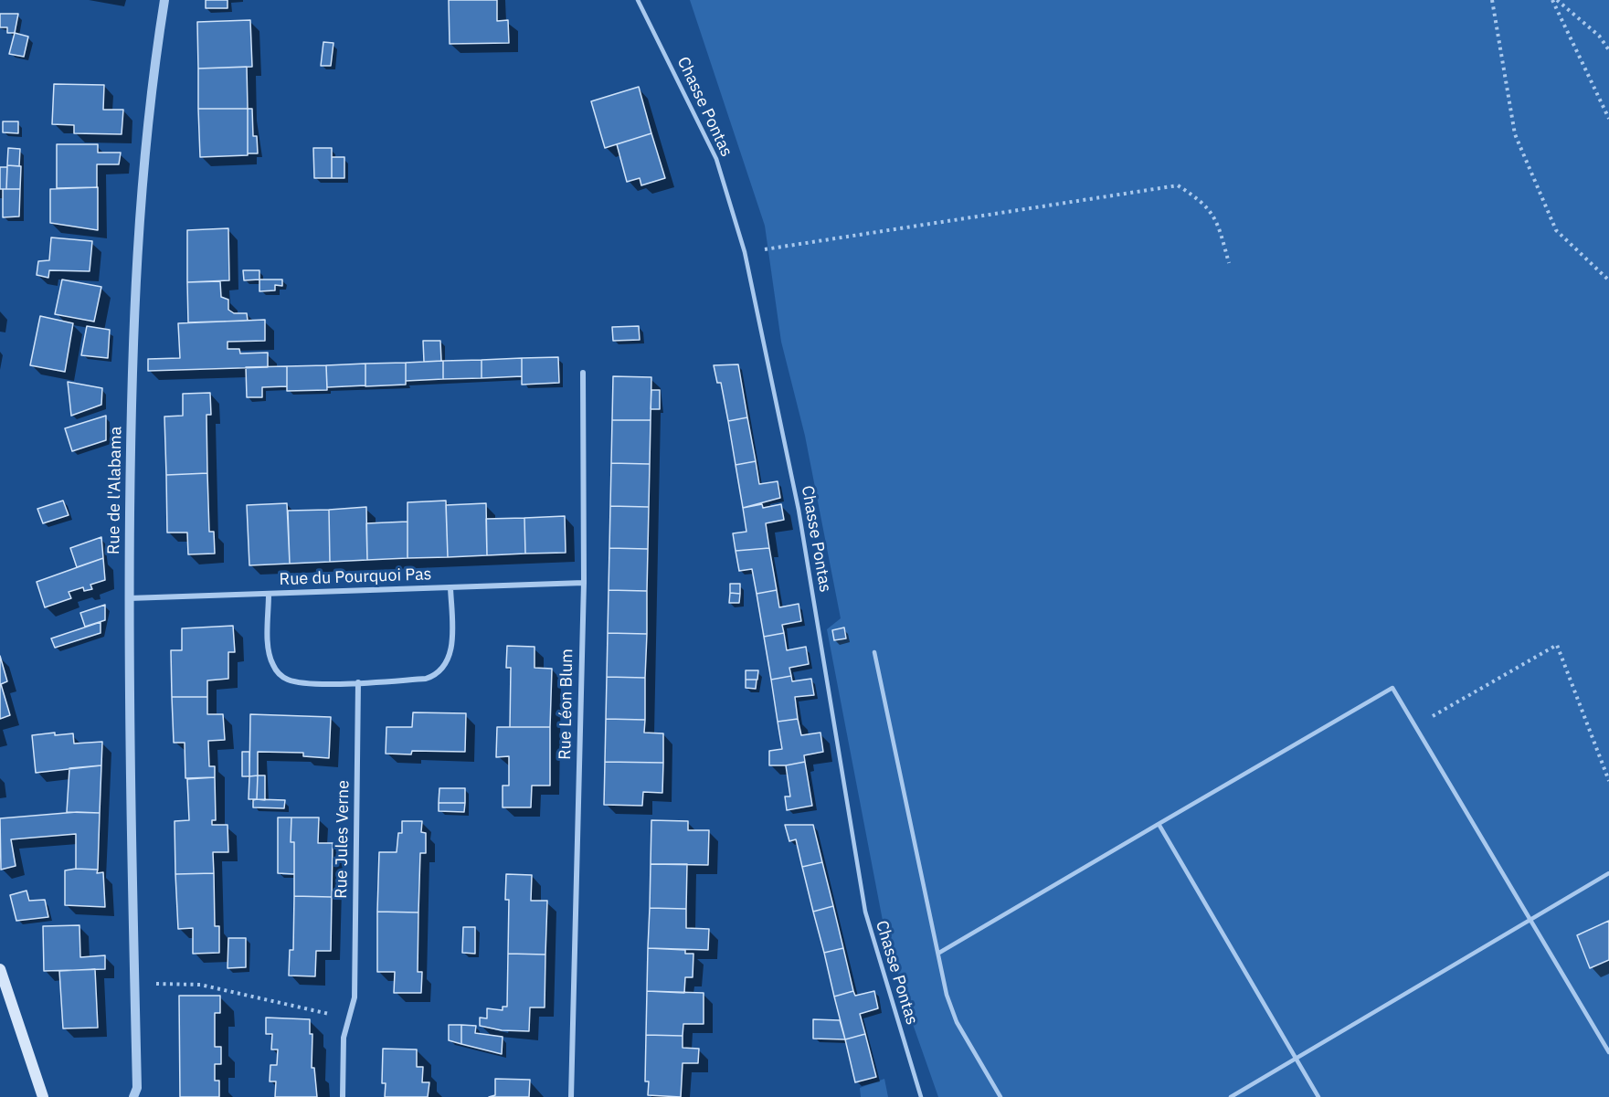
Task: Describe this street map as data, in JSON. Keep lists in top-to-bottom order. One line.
{"streets":{"street":["Rue de l'Alabama","Rue du Pourquoi Pas","Rue Léon Blum","Rue Jules Verne"],"lane":["Chasse Pontas"]},"crossings":[["Rue de l'Alabama","Rue du Pourquoi Pas"],["Rue du Pourquoi Pas","Rue Léon Blum"]]}
